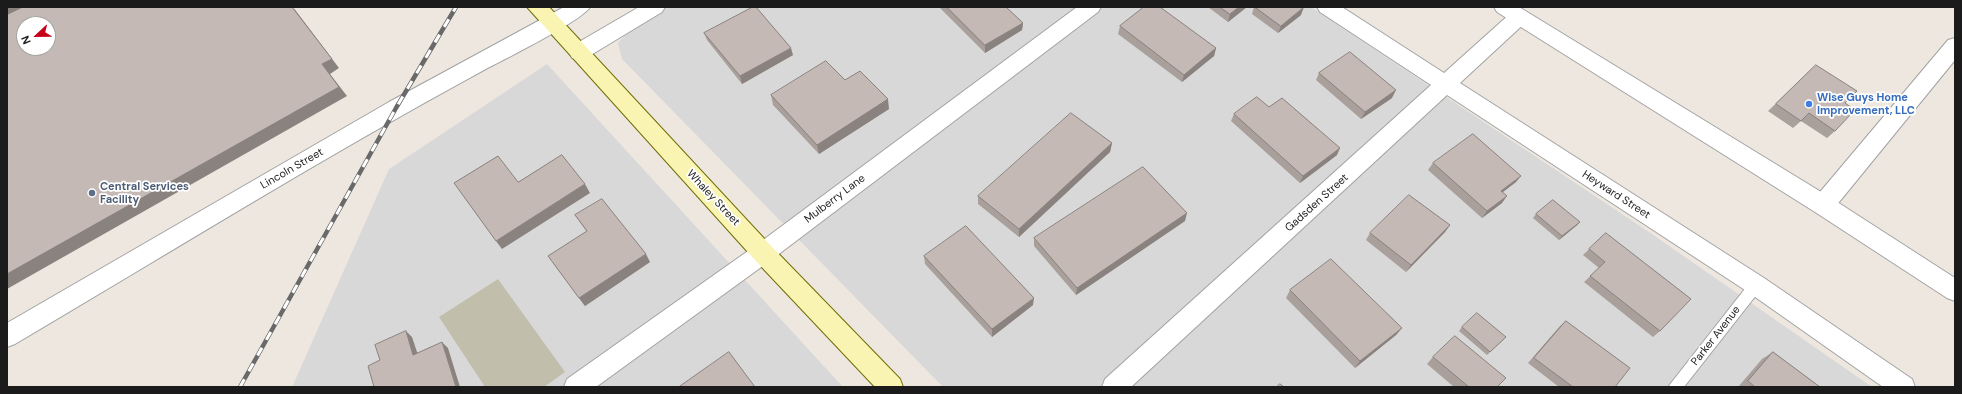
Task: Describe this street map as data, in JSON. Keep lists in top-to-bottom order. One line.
{"streets":{"main road":["Whaley Street"],"street":["Lincoln Street","Heyward Street","Mulberry Lane","Gadsden Street"],"lane":["Parker Avenue"]},"crossings":[["Lincoln Street","Whaley Street"],["Heyward Street","Gadsden Street"],["Heyward Street","Parker Avenue"],["Whaley Street","Mulberry Lane"]],"places":["Wise Guys Home Improvement, LLC","Central Services Facility"],"north":"left"}
